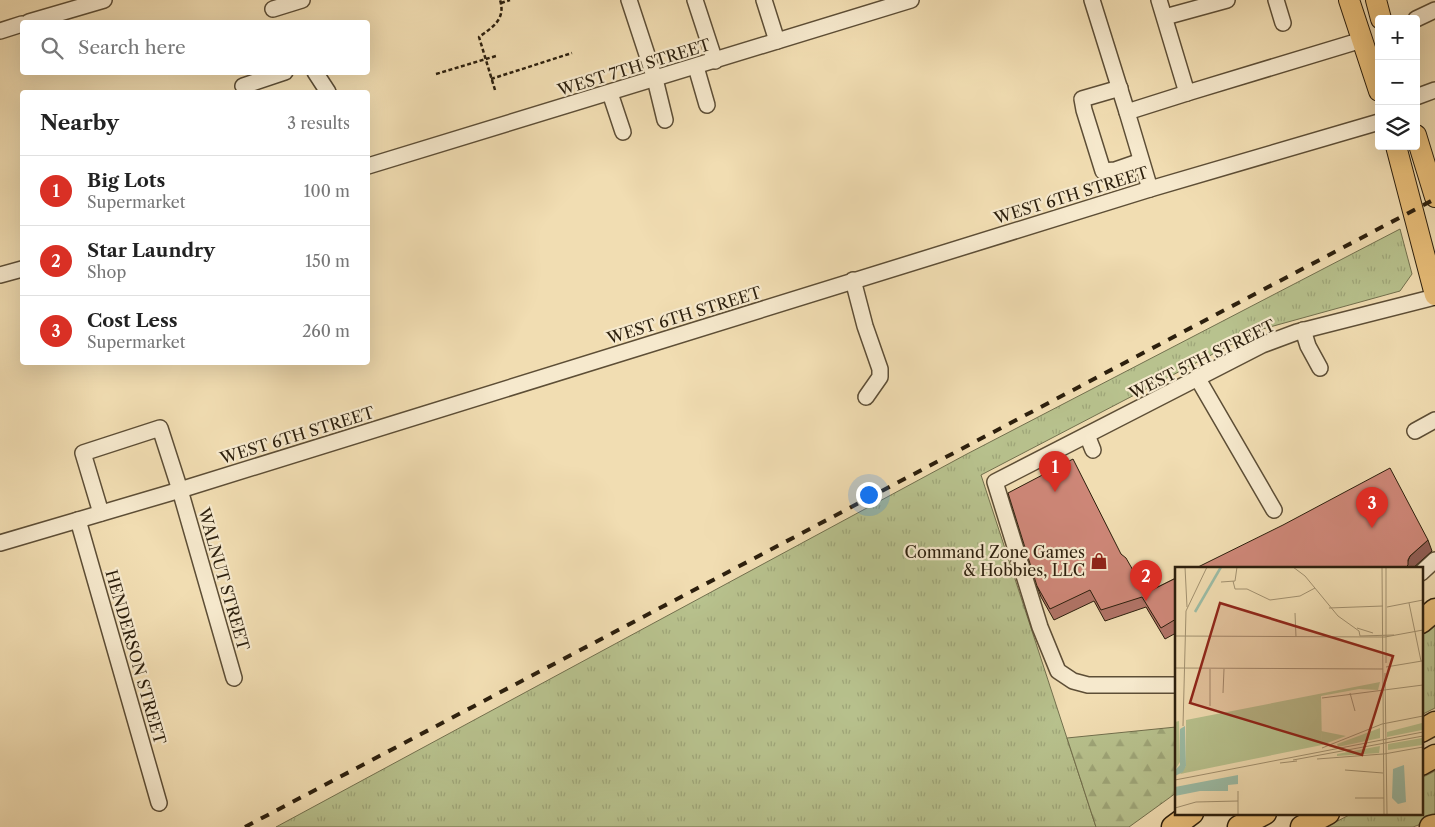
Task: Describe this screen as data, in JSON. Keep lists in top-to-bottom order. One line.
{"streets":{"street":["WEST 7TH STREET","WEST 6TH STREET","WEST 5TH STREET","WALNUT STREET","HENDERSON STREET"]},"crossings":[["WEST 6TH STREET","WALNUT STREET"],["WEST 6TH STREET","HENDERSON STREET"]],"places":{"shop":["Command Zone Games & Hobbies, LLC"]},"page":{"map_buttons":["+","−"],"search":"Search here","heading":["Nearby","3 results"],"list":[{"mark":"1","name":"Big Lots","note":"Supermarket","value":"100 m"},{"mark":"2","name":"Star Laundry","note":"Shop","value":"150 m"},{"mark":"3","name":"Cost Less","note":"Supermarket","value":"260 m"}],"pins":["1","3","2"]}}
